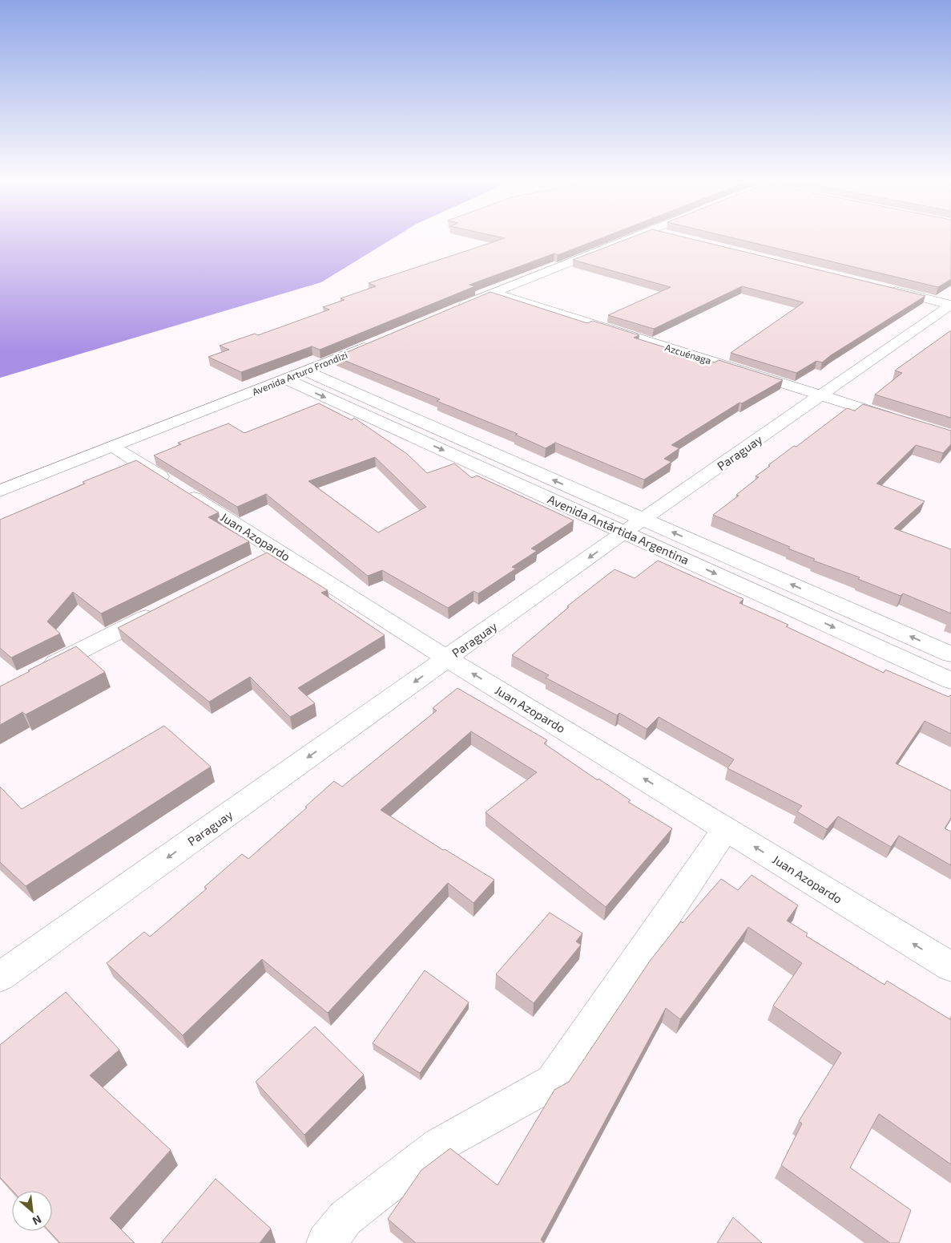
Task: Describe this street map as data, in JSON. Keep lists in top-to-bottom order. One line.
{"streets":{"street":["Azcuénaga","Avenida Arturo Frondizi","Paraguay","Avenida Antártida Argentina","Juan Azopardo"]},"crossings":[["Azcuénaga","Paraguay"],["Avenida Arturo Frondizi","Avenida Antártida Argentina"],["Avenida Arturo Frondizi","Juan Azopardo"],["Paraguay","Avenida Antártida Argentina"],["Paraguay","Juan Azopardo"]],"one_way":["Paraguay","Juan Azopardo"],"north":"bottom right"}
